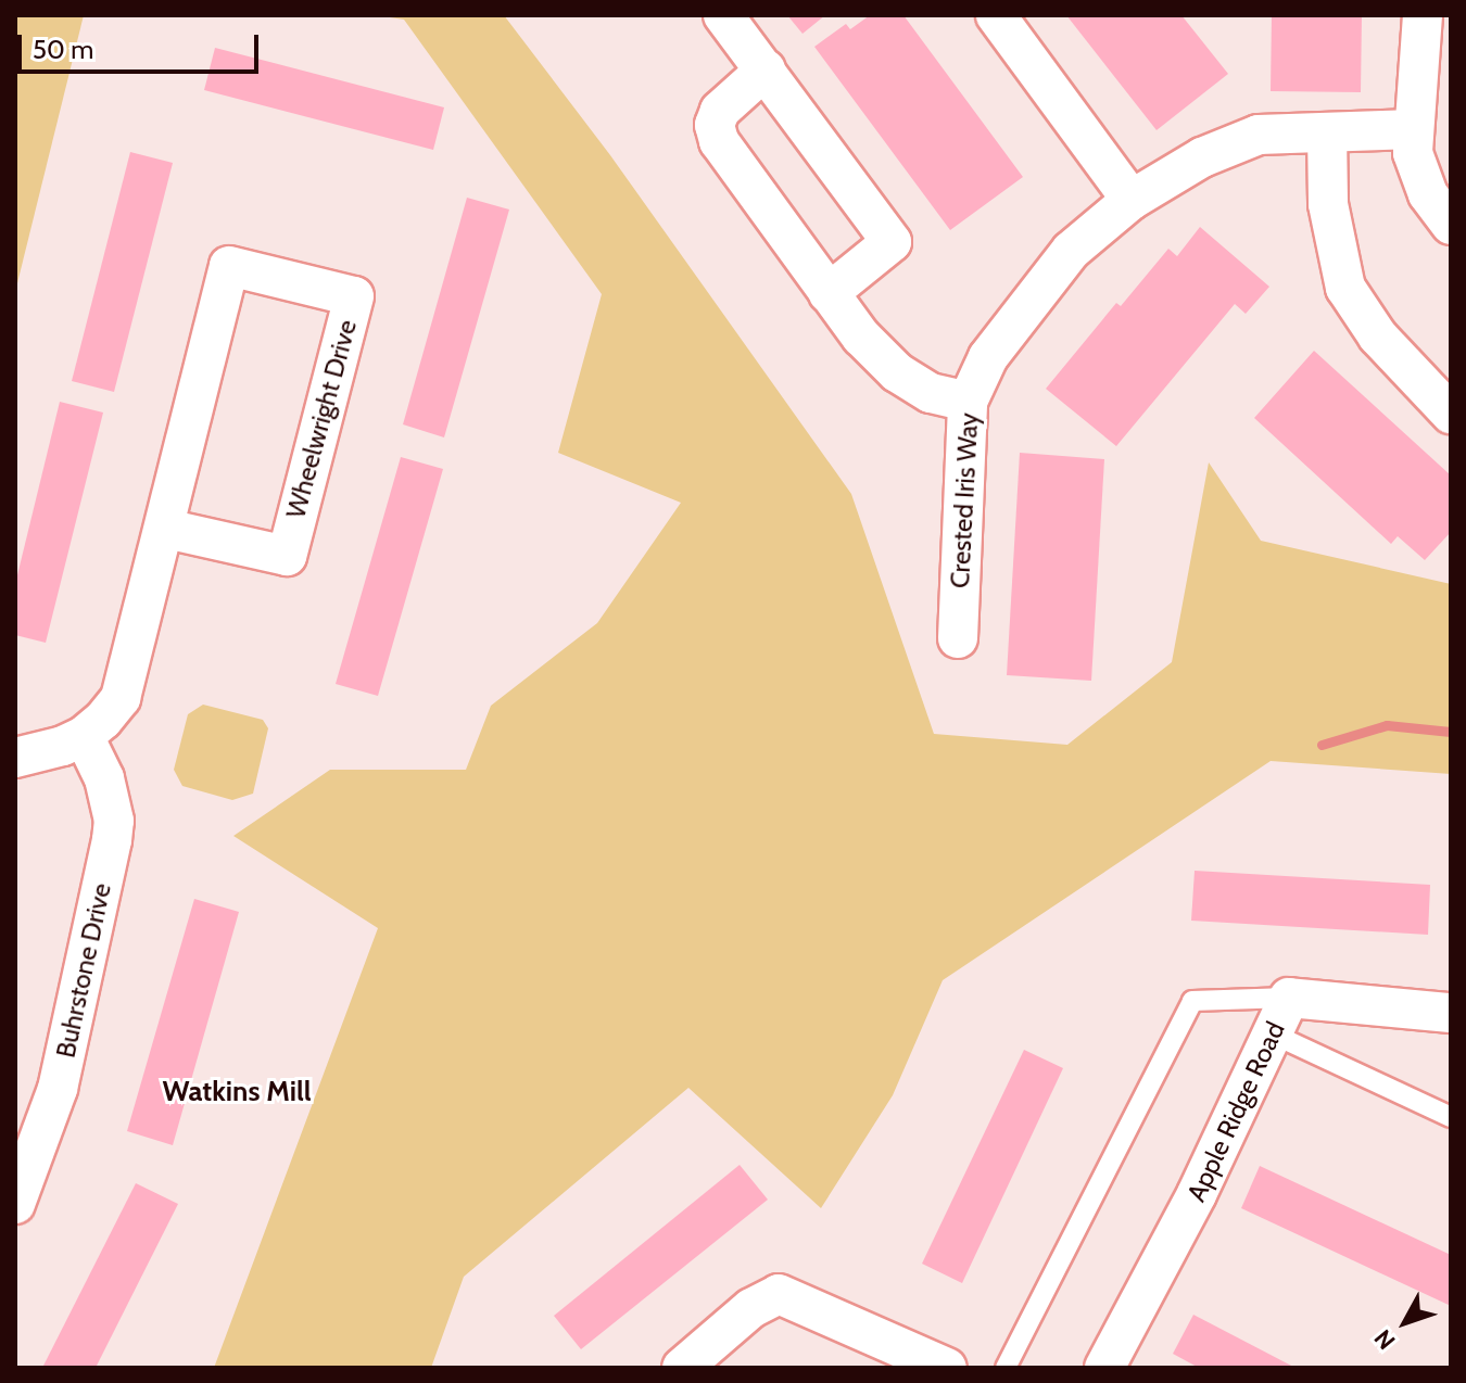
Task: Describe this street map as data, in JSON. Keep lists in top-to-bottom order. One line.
{"streets":{"street":["Wheelwright Drive","Crested Iris Way","Buhrstone Drive","Apple Ridge Road"]},"crossings":[["Wheelwright Drive","Buhrstone Drive"]],"districts":["Watkins Mill"],"scale_bar":"50 m","north":"bottom left"}
